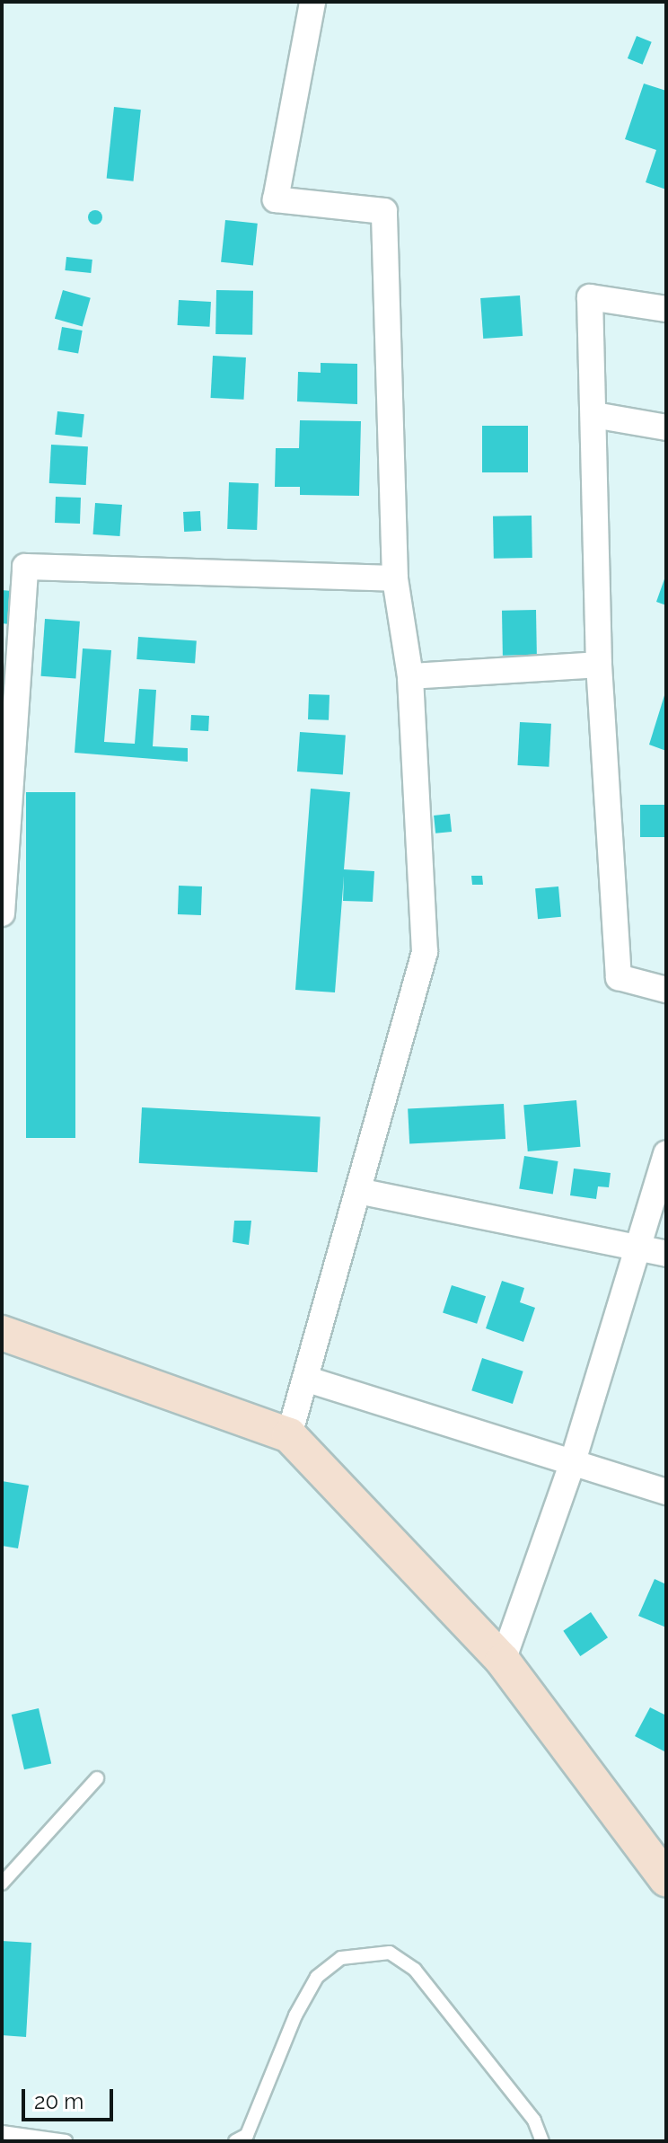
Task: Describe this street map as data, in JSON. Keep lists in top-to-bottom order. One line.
{"scale_bar":"20 m"}
